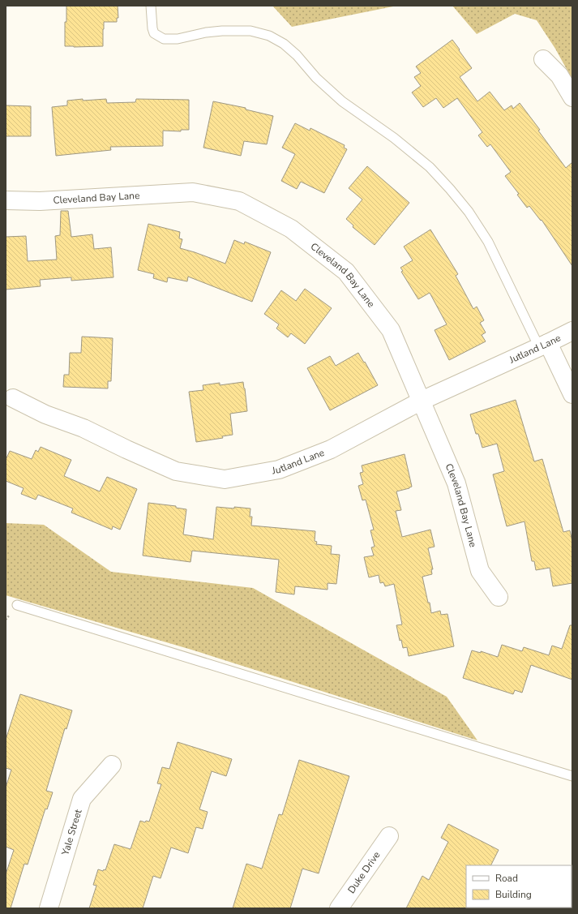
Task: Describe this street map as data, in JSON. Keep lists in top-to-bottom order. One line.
{"streets":{"street":["Cleveland Bay Lane","Jutland Lane","Yale Street","Duke Drive"]},"crossings":[["Cleveland Bay Lane","Jutland Lane"]],"legend":["Road","Building"]}
